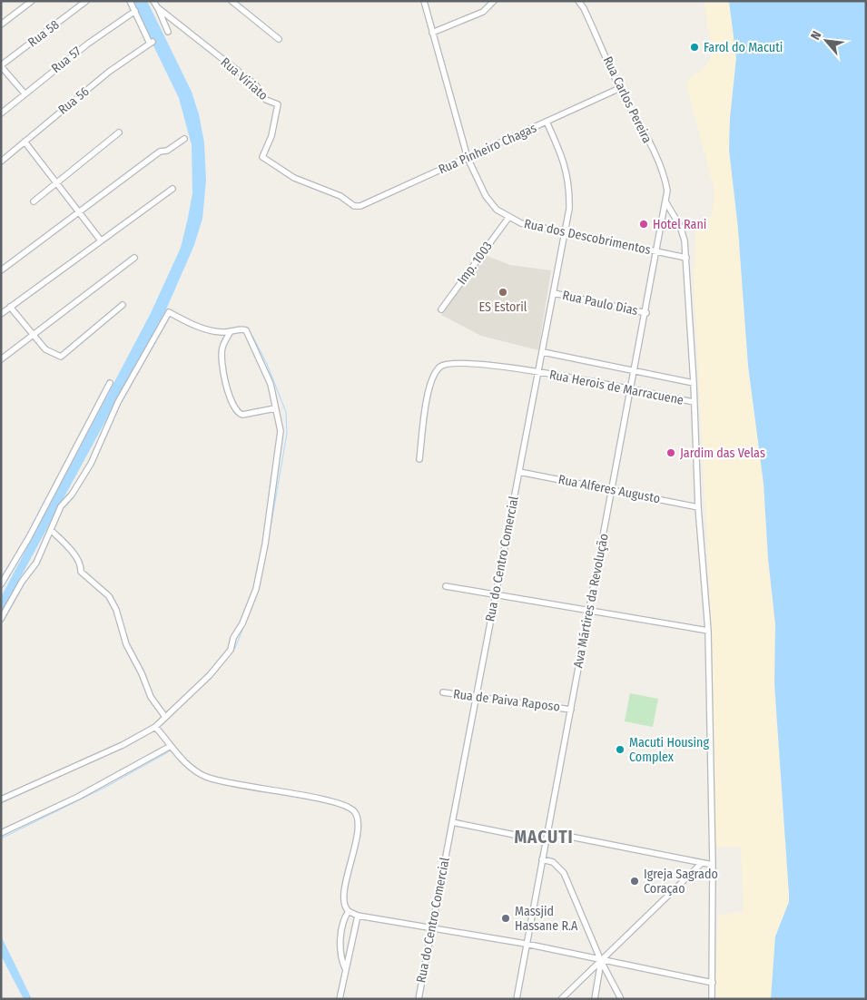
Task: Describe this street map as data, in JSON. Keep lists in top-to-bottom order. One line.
{"streets":{"street":["Rua 58","Rua 57","Rua Viriato","Rua Carlos Pereira","Rua 56","Rua Pinheiro Chagas","Rua dos Descobrimentos","Imp. 1003","Rua Paulo Dias","Rua Herois de Marracuene","Rua Alferes Augusto","Rua do Centro Comercial","Ava Mártires da Revolução","Rua de Paiva Raposo"]},"crossings":[["Rua 57","Rua 56"],["Rua Viriato","Rua Pinheiro Chagas"],["Rua Carlos Pereira","Rua Pinheiro Chagas"],["Rua Carlos Pereira","Ava Mártires da Revolução"],["Rua Pinheiro Chagas","Rua dos Descobrimentos"],["Rua Pinheiro Chagas","Rua do Centro Comercial"],["Rua dos Descobrimentos","Imp. 1003"],["Rua dos Descobrimentos","Rua do Centro Comercial"],["Rua dos Descobrimentos","Ava Mártires da Revolução"],["Rua Paulo Dias","Rua do Centro Comercial"],["Rua Paulo Dias","Ava Mártires da Revolução"],["Rua Herois de Marracuene","Rua do Centro Comercial"],["Rua Herois de Marracuene","Ava Mártires da Revolução"],["Rua Alferes Augusto","Rua do Centro Comercial"],["Rua Alferes Augusto","Ava Mártires da Revolução"],["Rua do Centro Comercial","Rua de Paiva Raposo"],["Ava Mártires da Revolução","Rua de Paiva Raposo"]],"districts":["MACUTI"],"places":["Farol do Macuti","Hotel Rani","ES Estoril","Jardim das Velas","Macuti Housing Complex","Igreja Sagrado Coraçao","Massjid Hassane R.A"],"north":"top left"}
